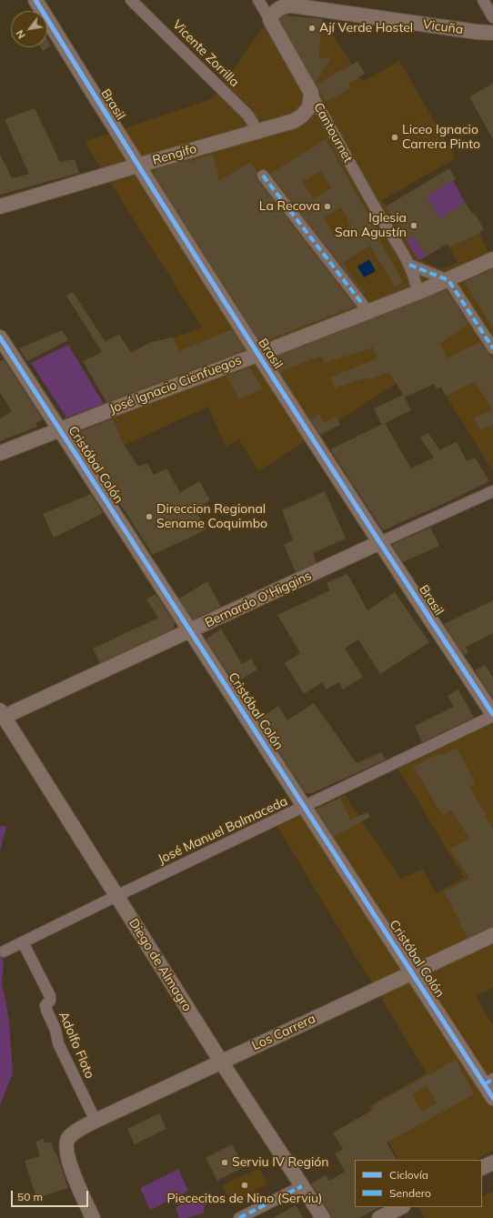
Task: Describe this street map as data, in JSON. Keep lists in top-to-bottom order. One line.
{"streets":{"street":["Vicuña","Vicente Zorrilla","Brasil","Cantournet","Rengifo","José Ignacio Cienfuegos","Cristóbal Colón","Bernardo O'Higgins","José Manuel Balmaceda","Diego de Almagro","Los Carrera","Adolfo Floto"]},"crossings":[["Vicuña","Cantournet"],["Vicente Zorrilla","Rengifo"],["Brasil","Rengifo"],["Brasil","José Ignacio Cienfuegos"],["Brasil","Bernardo O'Higgins"],["Brasil","José Manuel Balmaceda"],["Cantournet","Rengifo"],["Cantournet","José Ignacio Cienfuegos"],["José Ignacio Cienfuegos","Cristóbal Colón"],["Cristóbal Colón","Bernardo O'Higgins"],["Cristóbal Colón","José Manuel Balmaceda"],["Cristóbal Colón","Los Carrera"],["Bernardo O'Higgins","Diego de Almagro"],["José Manuel Balmaceda","Diego de Almagro"],["José Manuel Balmaceda","Adolfo Floto"],["Diego de Almagro","Los Carrera"],["Los Carrera","Adolfo Floto"]],"places":["Ají Verde Hostel","Liceo Ignacio Carrera Pinto","La Recova","Iglesia San Agustín","Direccion Regional Sename Coquimbo","Serviu IV Región","Piececitos de Nino (Serviu)"],"legend":["Ciclovía","Sendero"],"scale_bar":"50 m","north":"bottom left"}
